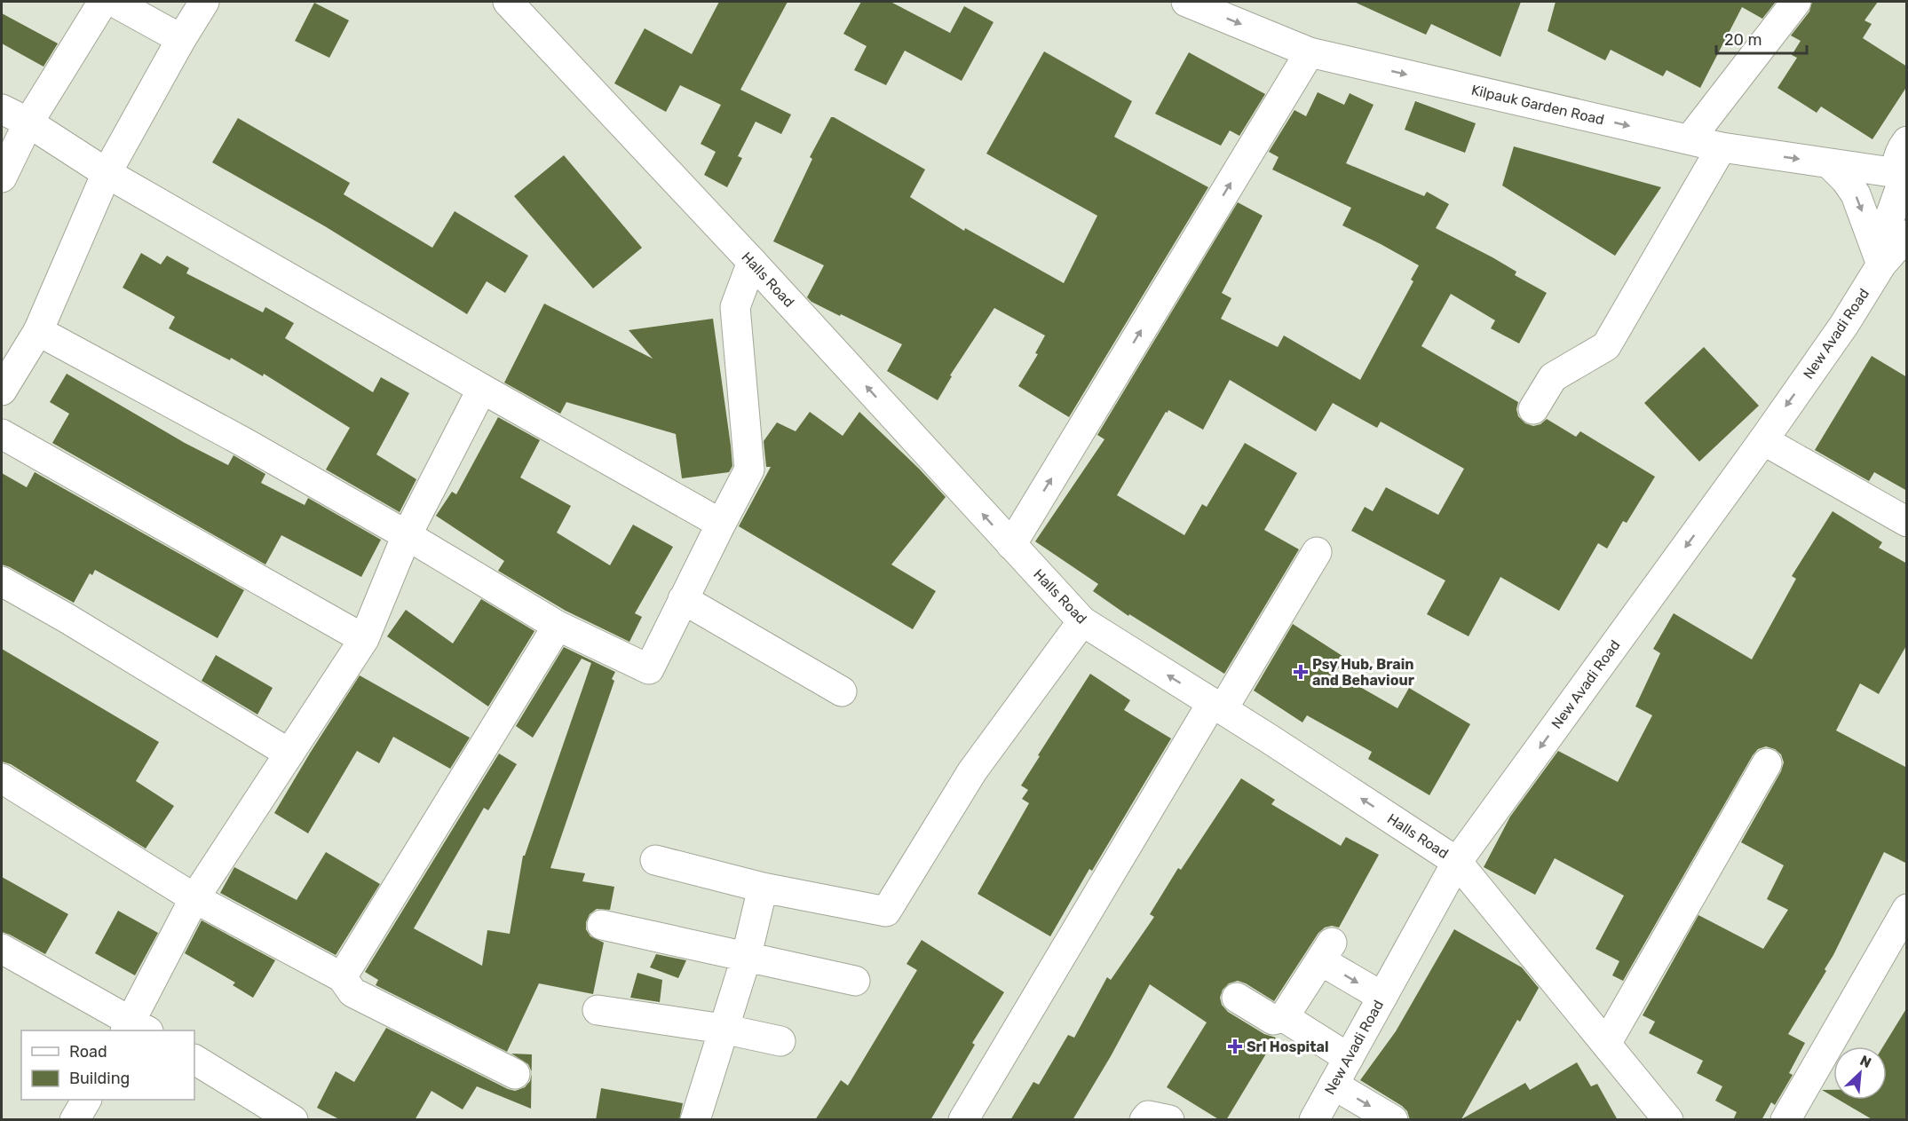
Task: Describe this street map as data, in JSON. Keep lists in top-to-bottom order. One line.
{"streets":{"street":["Kilpauk Garden Road","Halls Road","New Avadi Road"]},"crossings":[["Kilpauk Garden Road","New Avadi Road"],["Halls Road","New Avadi Road"]],"one_way":["Kilpauk Garden Road"],"places":{"health":["Psy Hub, Brain and Behaviour","Srl Hospital"]},"legend":["Road","Building"],"scale_bar":"20 m","north":"top right"}
